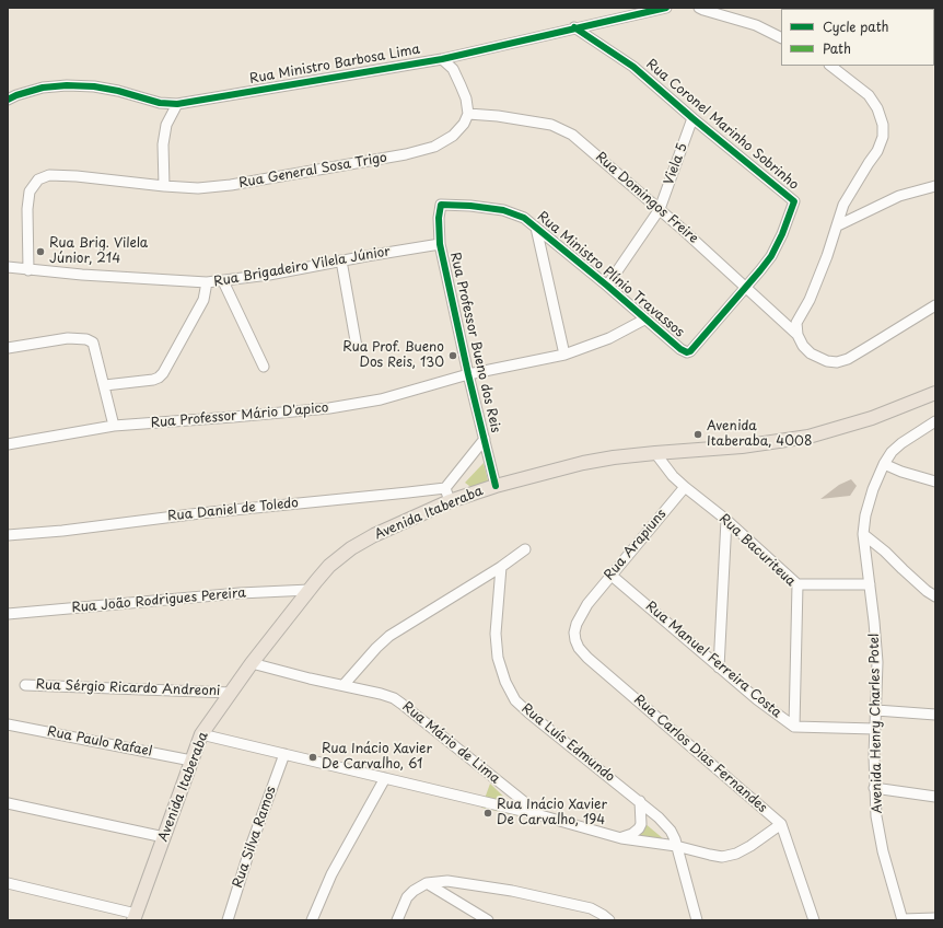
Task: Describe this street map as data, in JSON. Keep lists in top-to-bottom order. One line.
{"streets":{"main road":["Avenida Itaberaba"],"street":["Rua Ministro Barbosa Lima","Rua Coronel Marinho Sobrinho","Viela 5","Rua General Sosa Trigo","Rua Domingos Freire","Rua Brigadeiro Vilela Júnior","Rua Ministro Plínio Travassos","Rua Professor Bueno dos Reis","Rua Professor Mário D'apico","Rua Daniel de Toledo","Rua Arapiuns","Rua Bacuriteua","Rua João Rodrigues Pereira","Rua Manuel Ferreira Costa","Rua Sérgio Ricardo Andreoni","Avenida Henry Charles Potel","Rua Paulo Rafael","Rua Mário de Lima","Rua Luís Edmundo","Rua Carlos Dias Fernandes","Rua Silva Ramos"]},"crossings":[["Rua Ministro Barbosa Lima","Rua Coronel Marinho Sobrinho"],["Rua Coronel Marinho Sobrinho","Viela 5"],["Rua Coronel Marinho Sobrinho","Rua Domingos Freire"],["Rua Coronel Marinho Sobrinho","Rua Ministro Plínio Travassos"],["Viela 5","Rua Domingos Freire"],["Viela 5","Rua Ministro Plínio Travassos"],["Rua General Sosa Trigo","Rua Domingos Freire"],["Rua General Sosa Trigo","Rua Brigadeiro Vilela Júnior"],["Rua Domingos Freire","Rua Ministro Plínio Travassos"],["Rua Brigadeiro Vilela Júnior","Rua Professor Bueno dos Reis"],["Rua Ministro Plínio Travassos","Rua Professor Bueno dos Reis"],["Rua Ministro Plínio Travassos","Rua Professor Mário D'apico"],["Rua Professor Bueno dos Reis","Rua Professor Mário D'apico"],["Rua Professor Bueno dos Reis","Avenida Itaberaba"],["Avenida Itaberaba","Rua Bacuriteua"],["Avenida Itaberaba","Rua João Rodrigues Pereira"],["Avenida Itaberaba","Rua Sérgio Ricardo Andreoni"],["Avenida Itaberaba","Rua Paulo Rafael"],["Avenida Itaberaba","Rua Mário de Lima"],["Rua Arapiuns","Rua Bacuriteua"],["Rua Arapiuns","Rua Manuel Ferreira Costa"],["Rua Arapiuns","Rua Carlos Dias Fernandes"],["Rua Bacuriteua","Rua Manuel Ferreira Costa"],["Rua Manuel Ferreira Costa","Avenida Henry Charles Potel"]],"places":["Rua Brig. Vilela Júnior, 214","Rua Prof. Bueno Dos Reis, 130","Avenida Itaberaba, 4008","Rua Inácio Xavier De Carvalho, 61","Rua Inácio Xavier De Carvalho, 194"],"legend":["Cycle path","Path"]}
